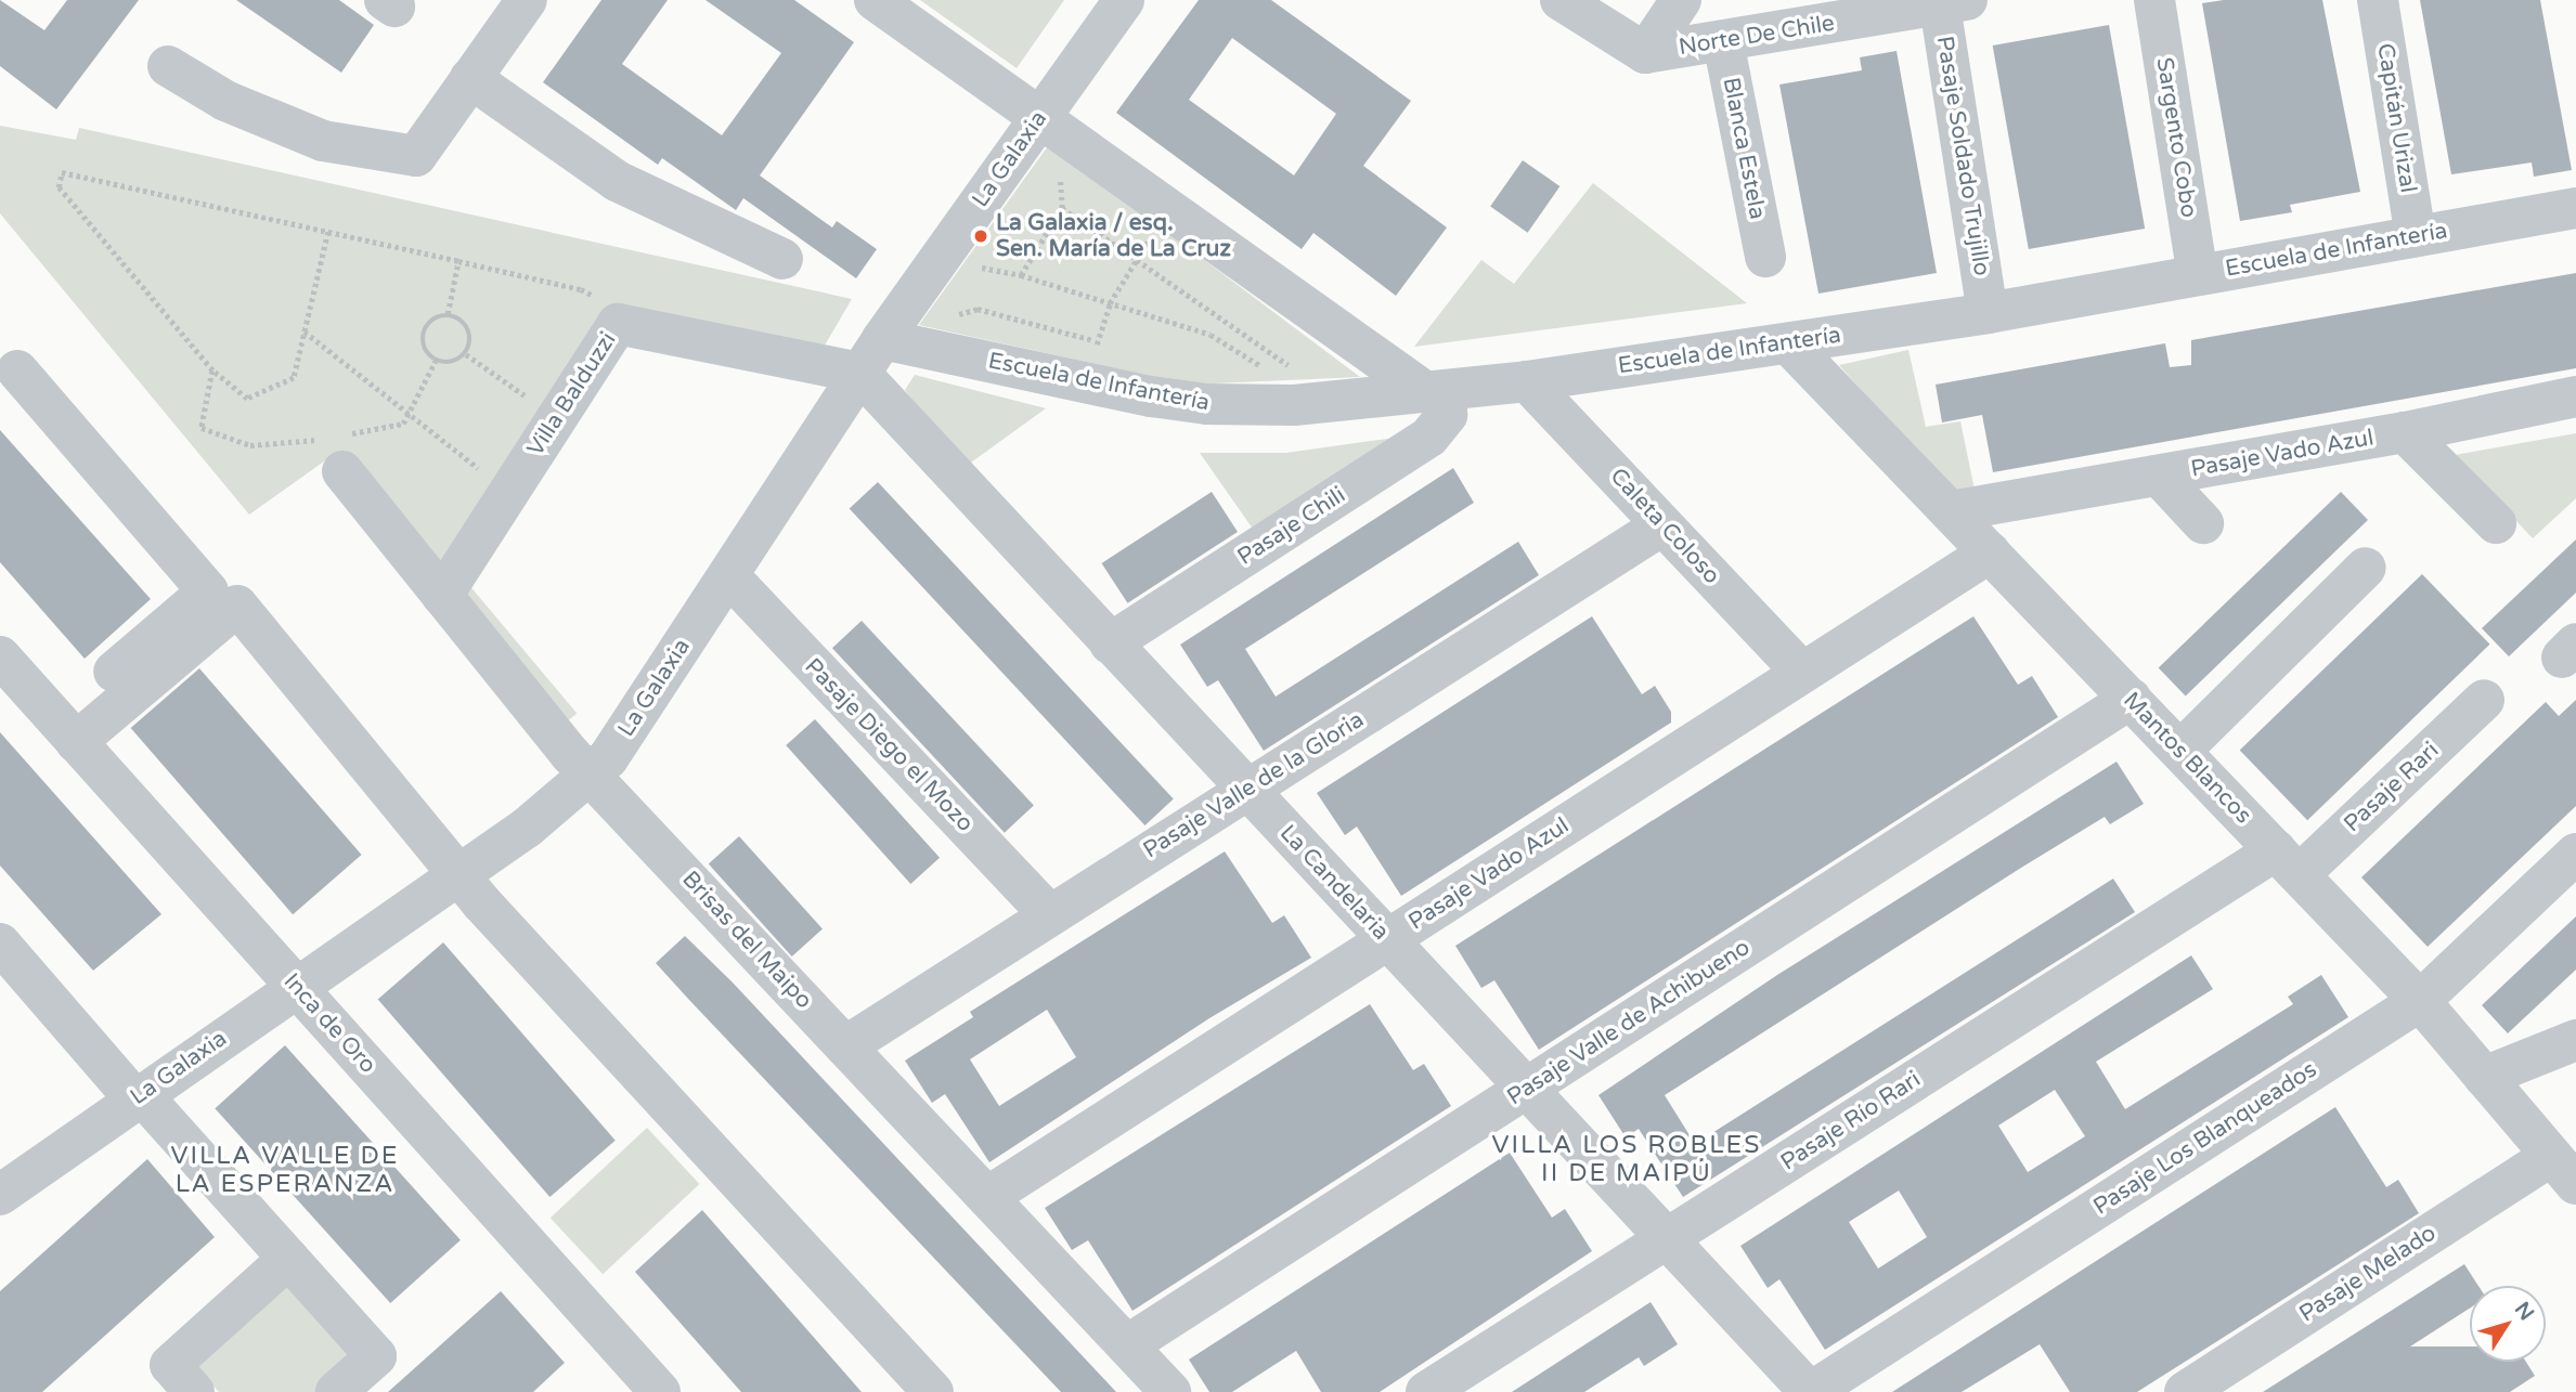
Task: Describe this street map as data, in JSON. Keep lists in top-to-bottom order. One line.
{"streets":{"street":["Norte De Chile","Capitán Urizal","Sargento Cobo","Blanca Estela","Pasaje Soldado Trujillo","La Galaxia","Escuela de Infantería","Villa Balduzzi","Pasaje Vado Azul","Pasaje Chili","Caleta Coloso","Pasaje Diego el Mozo","Mantos Blancos","Pasaje Valle de la Gloria","Pasaje Rari","La Candelaria","Brisas del Maipo","Pasaje Valle de Achibueno","Inca de Oro","Pasaje Río Rari","Pasaje Los Blanqueados","Pasaje Melado"]},"crossings":[["Norte De Chile","Blanca Estela"],["Norte De Chile","Pasaje Soldado Trujillo"],["Capitán Urizal","Escuela de Infantería"],["Sargento Cobo","Escuela de Infantería"],["Pasaje Soldado Trujillo","Escuela de Infantería"],["La Galaxia","Escuela de Infantería"],["La Galaxia","Villa Balduzzi"],["La Galaxia","Pasaje Diego el Mozo"],["La Galaxia","La Candelaria"],["La Galaxia","Brisas del Maipo"],["La Galaxia","Inca de Oro"],["Escuela de Infantería","Pasaje Chili"],["Escuela de Infantería","Caleta Coloso"],["Escuela de Infantería","Mantos Blancos"],["Villa Balduzzi","La Candelaria"],["Villa Balduzzi","Brisas del Maipo"],["Pasaje Vado Azul","Caleta Coloso"],["Pasaje Vado Azul","Mantos Blancos"],["Pasaje Vado Azul","La Candelaria"],["Pasaje Vado Azul","Brisas del Maipo"],["Pasaje Chili","La Candelaria"],["Caleta Coloso","Pasaje Valle de la Gloria"],["Pasaje Diego el Mozo","Pasaje Valle de la Gloria"],["Mantos Blancos","Pasaje Rari"],["Mantos Blancos","Pasaje Valle de Achibueno"],["Mantos Blancos","Pasaje Río Rari"],["Mantos Blancos","Pasaje Los Blanqueados"],["Mantos Blancos","Pasaje Melado"],["Pasaje Valle de la Gloria","La Candelaria"],["Pasaje Valle de la Gloria","Brisas del Maipo"],["Pasaje Rari","Pasaje Río Rari"],["La Candelaria","Pasaje Valle de Achibueno"],["La Candelaria","Pasaje Río Rari"],["La Candelaria","Pasaje Los Blanqueados"],["Brisas del Maipo","Pasaje Valle de Achibueno"]],"districts":["VILLA LOS ROBLES II DE MAIPÚ","VILLA VALLE DE LA ESPERANZA"],"places":["La Galaxia / esq. Sen. María de La Cruz"],"north":"top right"}
